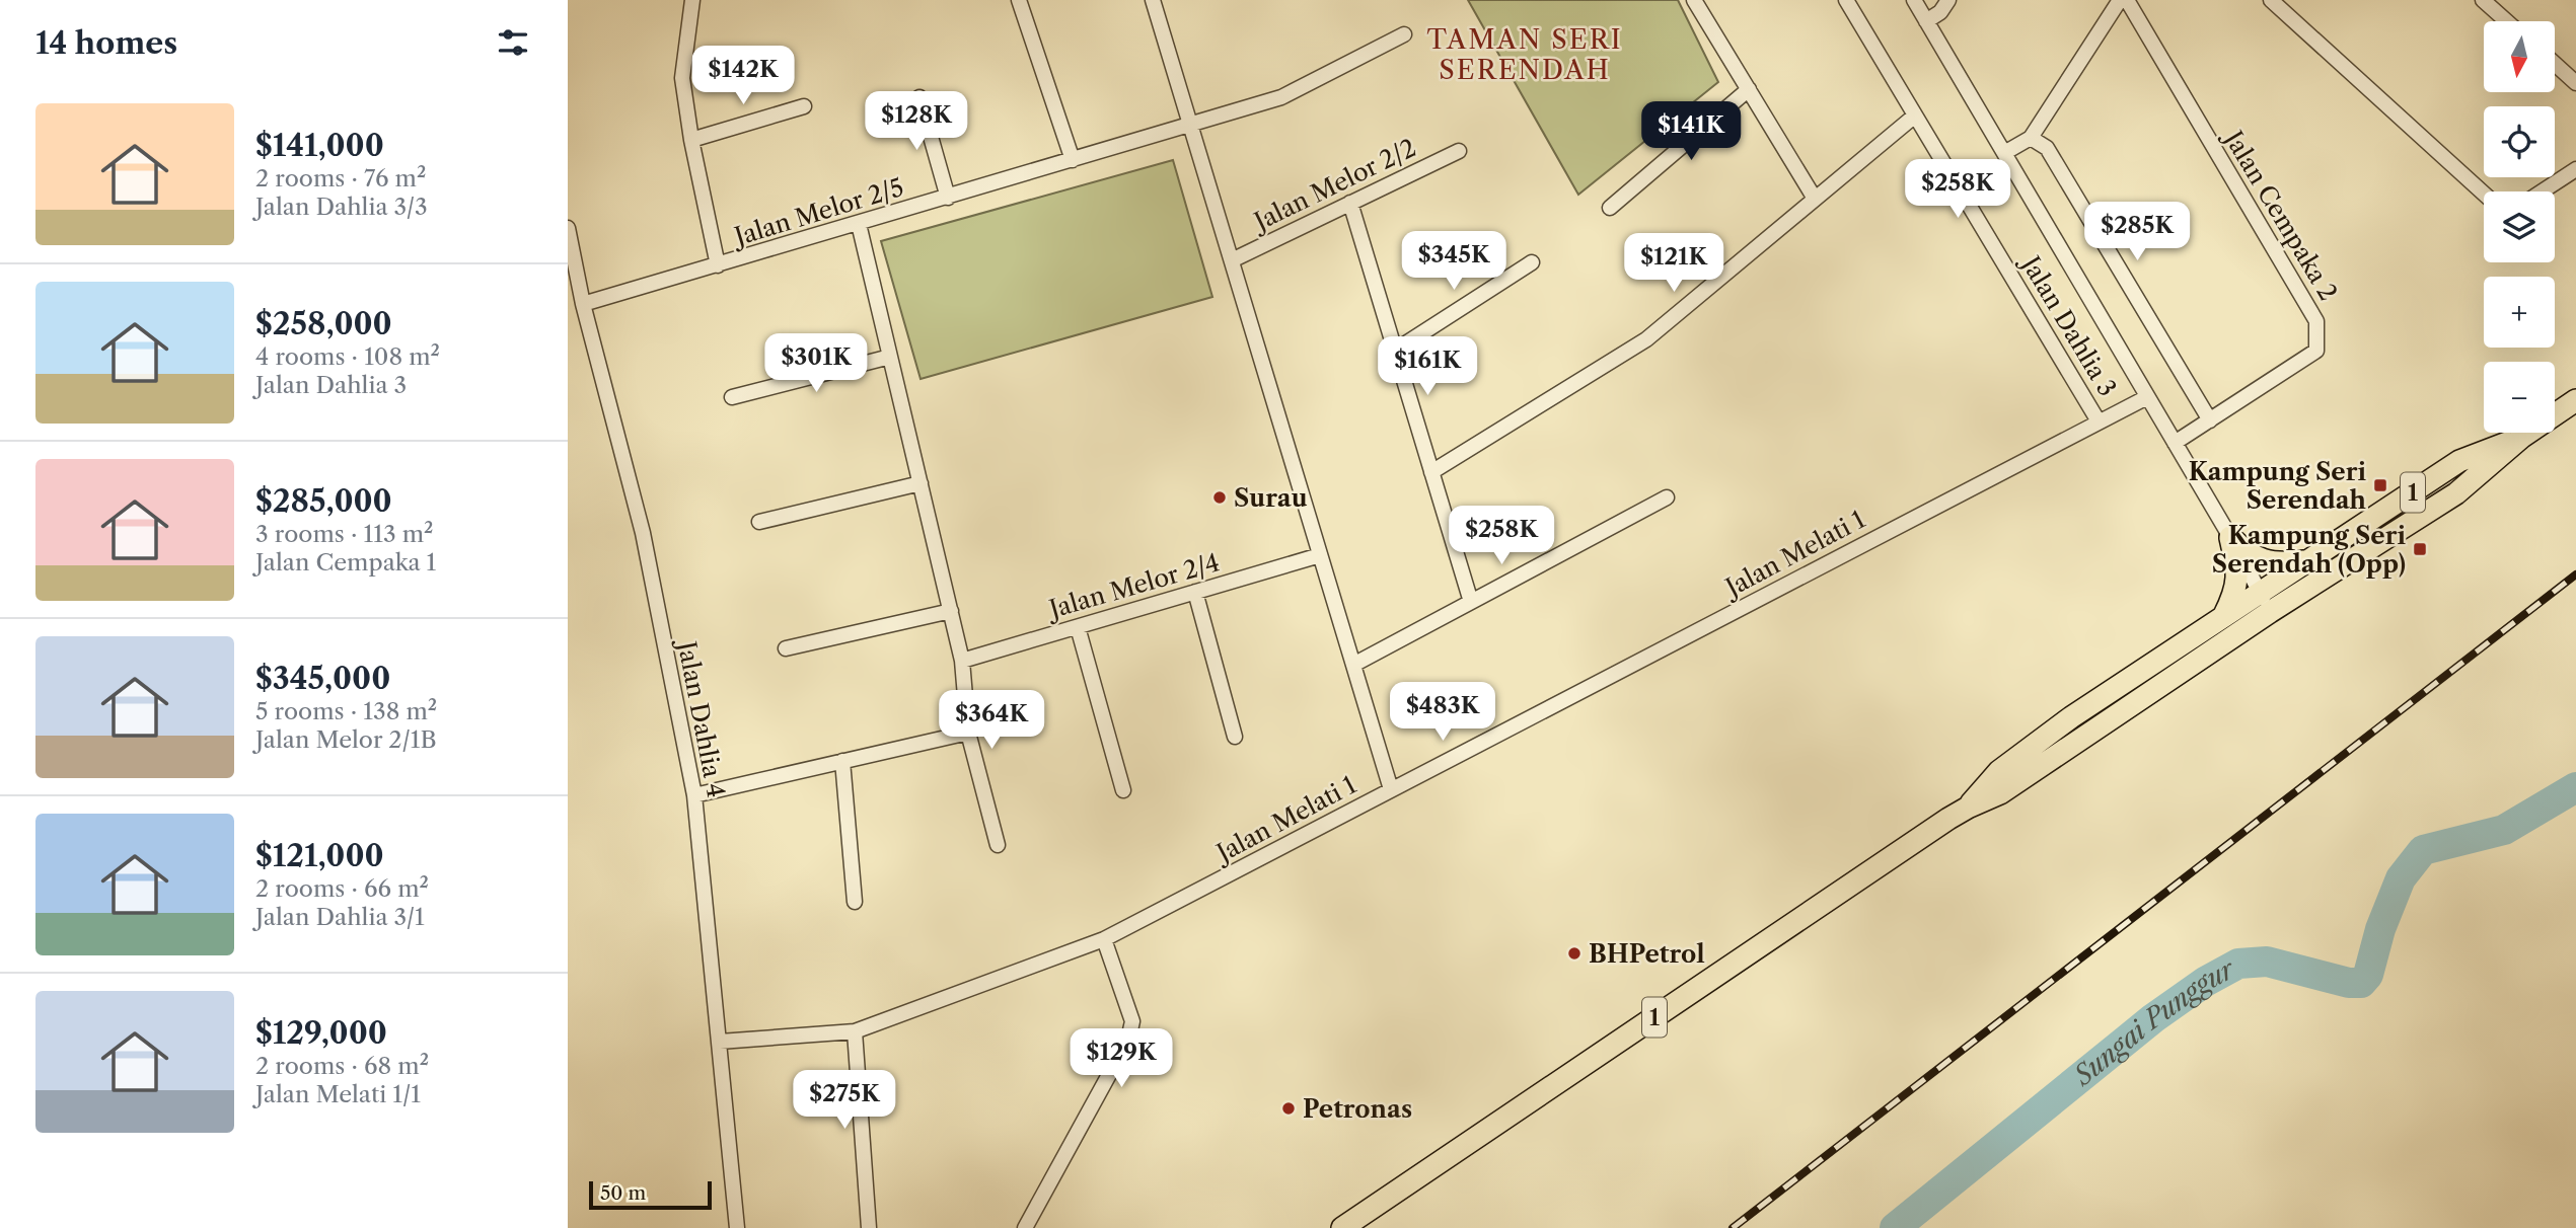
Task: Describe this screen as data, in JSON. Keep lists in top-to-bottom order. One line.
{"streets":{"main road":["1"],"street":["Jalan Melor 2/2","Jalan Melor 2/5","Jalan Cempaka 2","Jalan Dahlia 3","Jalan Melati 1","Jalan Melor 2/4","Jalan Dahlia 4"]},"crossings":[["Jalan Melor 2/5","Jalan Dahlia 4"],["Jalan Dahlia 3","Jalan Melati 1"],["Jalan Melati 1","Jalan Dahlia 4"]],"districts":["TAMAN SERI SERENDAH"],"water":["Sungai Punggur"],"places":{"transit":["Kampung Seri Serendah","Kampung Seri Serendah (Opp)"],"other":["Surau","BHPetrol","Petronas"]},"scale_bar":"50 m","north":"bottom","page":{"heading":"14 homes","map_buttons":["+","−"],"price":["$142K","$128K","$141K","$258K","$285K","$345K","$121K","$301K","$161K","$258K","$483K","$364K","$129K","$275K"],"list":[{"name":"$141,000","note":"2 rooms · 76 m² · Jalan Dahlia 3/3"},{"name":"$258,000","note":"4 rooms · 108 m² · Jalan Dahlia 3"},{"name":"$285,000","note":"3 rooms · 113 m² · Jalan Cempaka 1"},{"name":"$345,000","note":"5 rooms · 138 m² · Jalan Melor 2/1B"},{"name":"$121,000","note":"2 rooms · 66 m² · Jalan Dahlia 3/1"},{"name":"$129,000","note":"2 rooms · 68 m² · Jalan Melati 1/1"}],"scale":"50 m"}}
